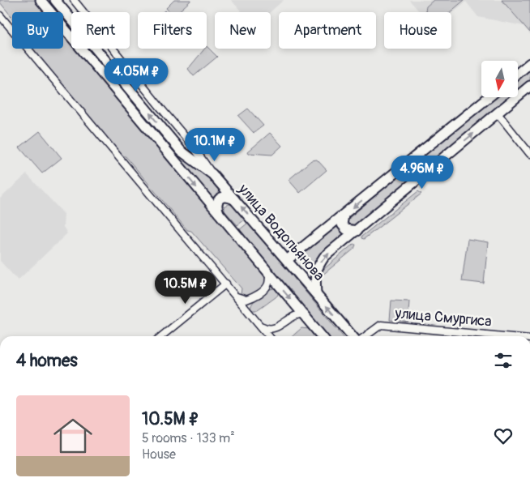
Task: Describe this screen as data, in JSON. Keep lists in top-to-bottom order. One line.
{"streets":{"main road":["улица Водопьянова"],"street":["улица Смургиса"]},"north":"bottom","page":{"chip":["Buy","Rent","Filters","New","Apartment","House"],"price":["4.05M ₽","10.1M ₽","4.96M ₽","10.5M ₽"],"heading":"4 homes","list":[{"name":"10.5M ₽","note":"5 rooms · 133 m² · House"}]}}
